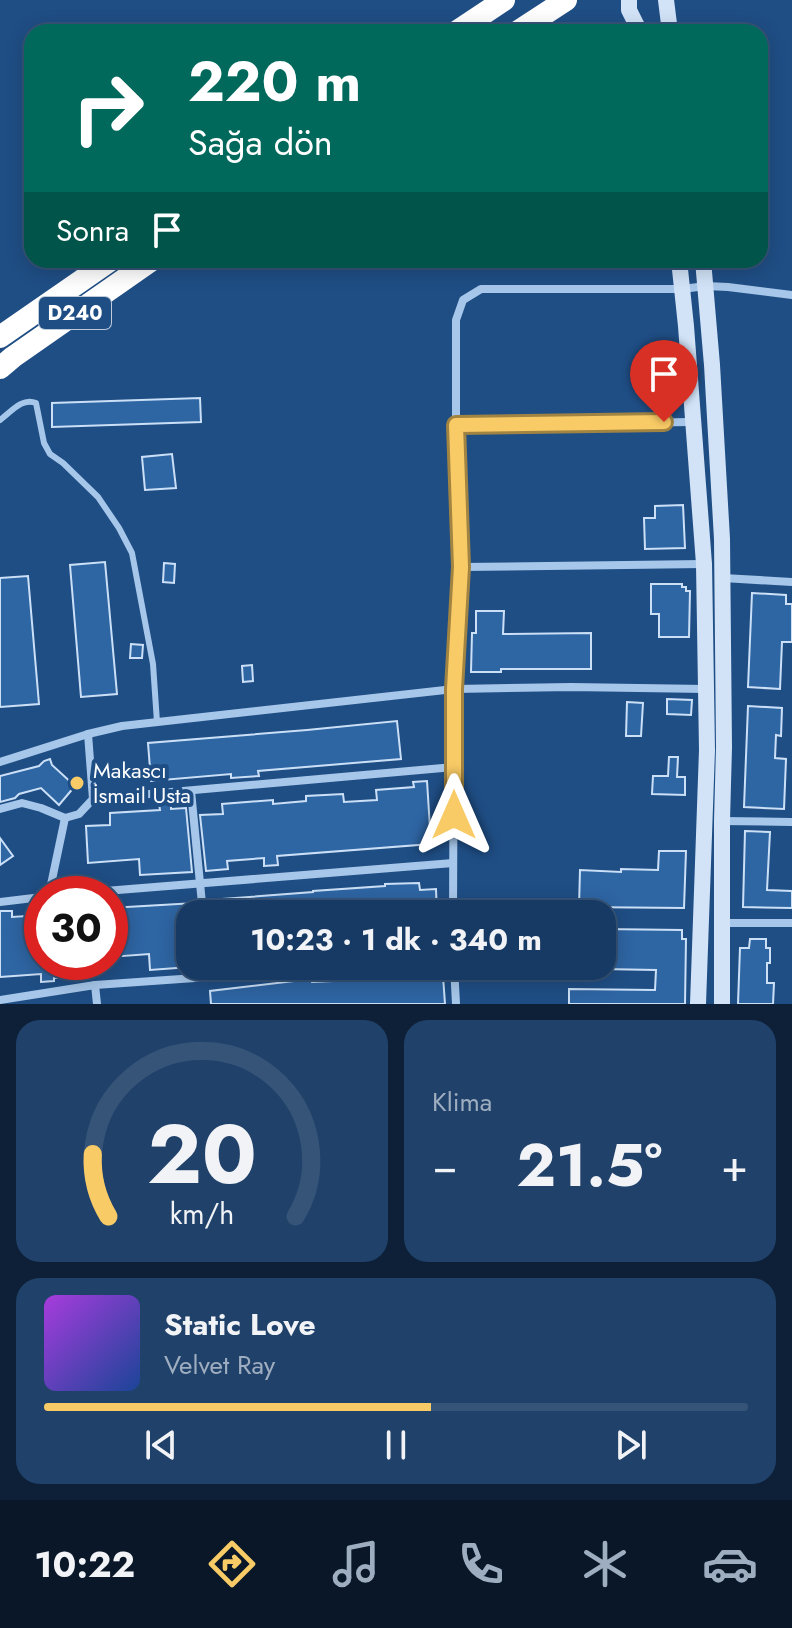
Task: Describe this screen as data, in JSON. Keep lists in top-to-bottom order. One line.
{"streets":{"highway":["D240"]},"places":["Makascı İsmail Usta"],"page":{"turn":["220 m","Sağa dön"],"then":"Sonra","limit":"30","trip":"10:23 · 1 dk · 340 m","tile":"Klima","heat":["−","21.5°","+"],"song":["Static Love","Velvet Ray"],"tabs":"10:22","gauge":["20","km/h"]}}
